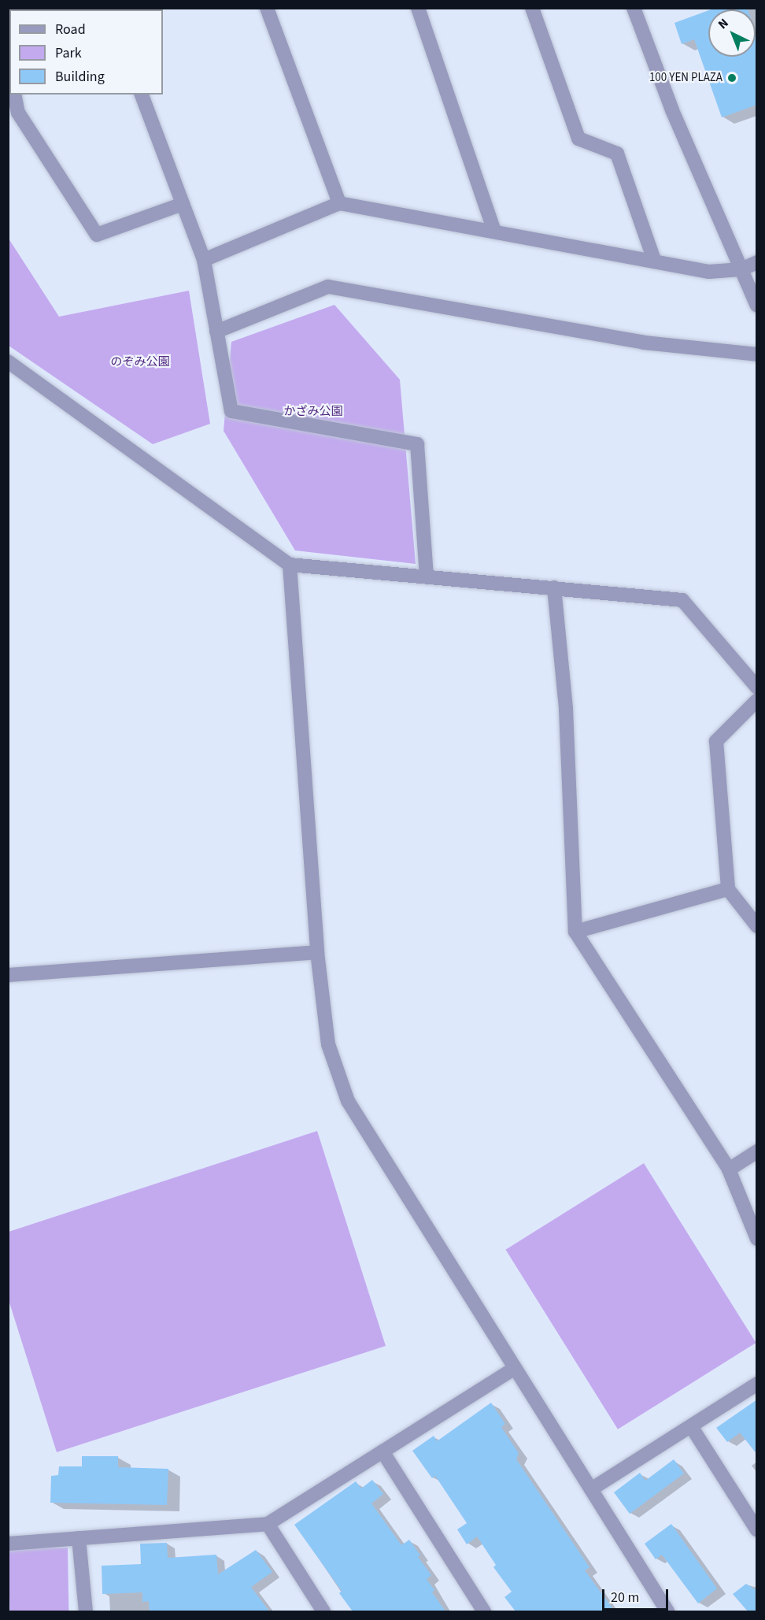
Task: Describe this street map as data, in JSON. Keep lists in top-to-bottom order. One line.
{"parks":["のぞみ公園","かざみ公園"],"places":["100 YEN PLAZA"],"legend":["Road","Park","Building"],"scale_bar":"20 m","north":"top left"}
